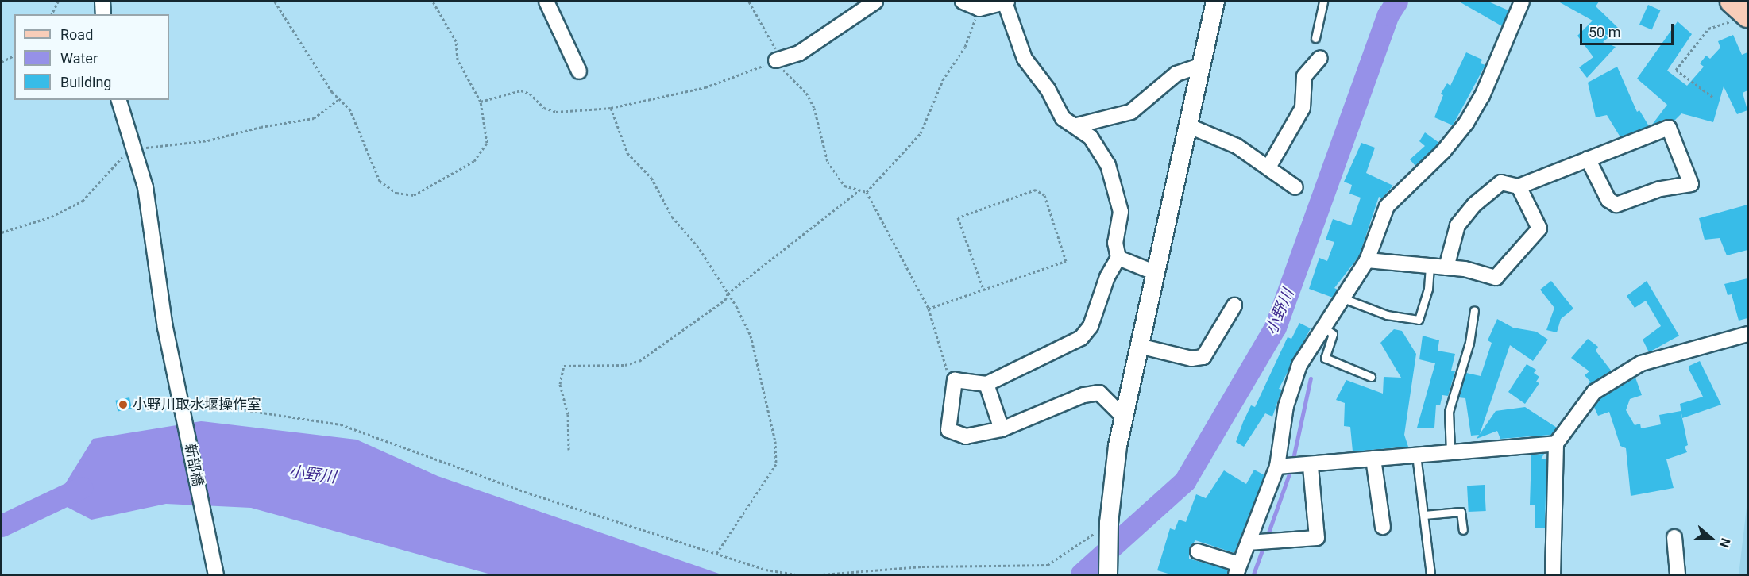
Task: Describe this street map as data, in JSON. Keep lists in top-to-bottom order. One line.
{"streets":{"street":["新部橋"]},"water":["小野川"],"places":["小野川取水堰操作室"],"legend":["Road","Water","Building"],"scale_bar":"50 m","north":"right"}
